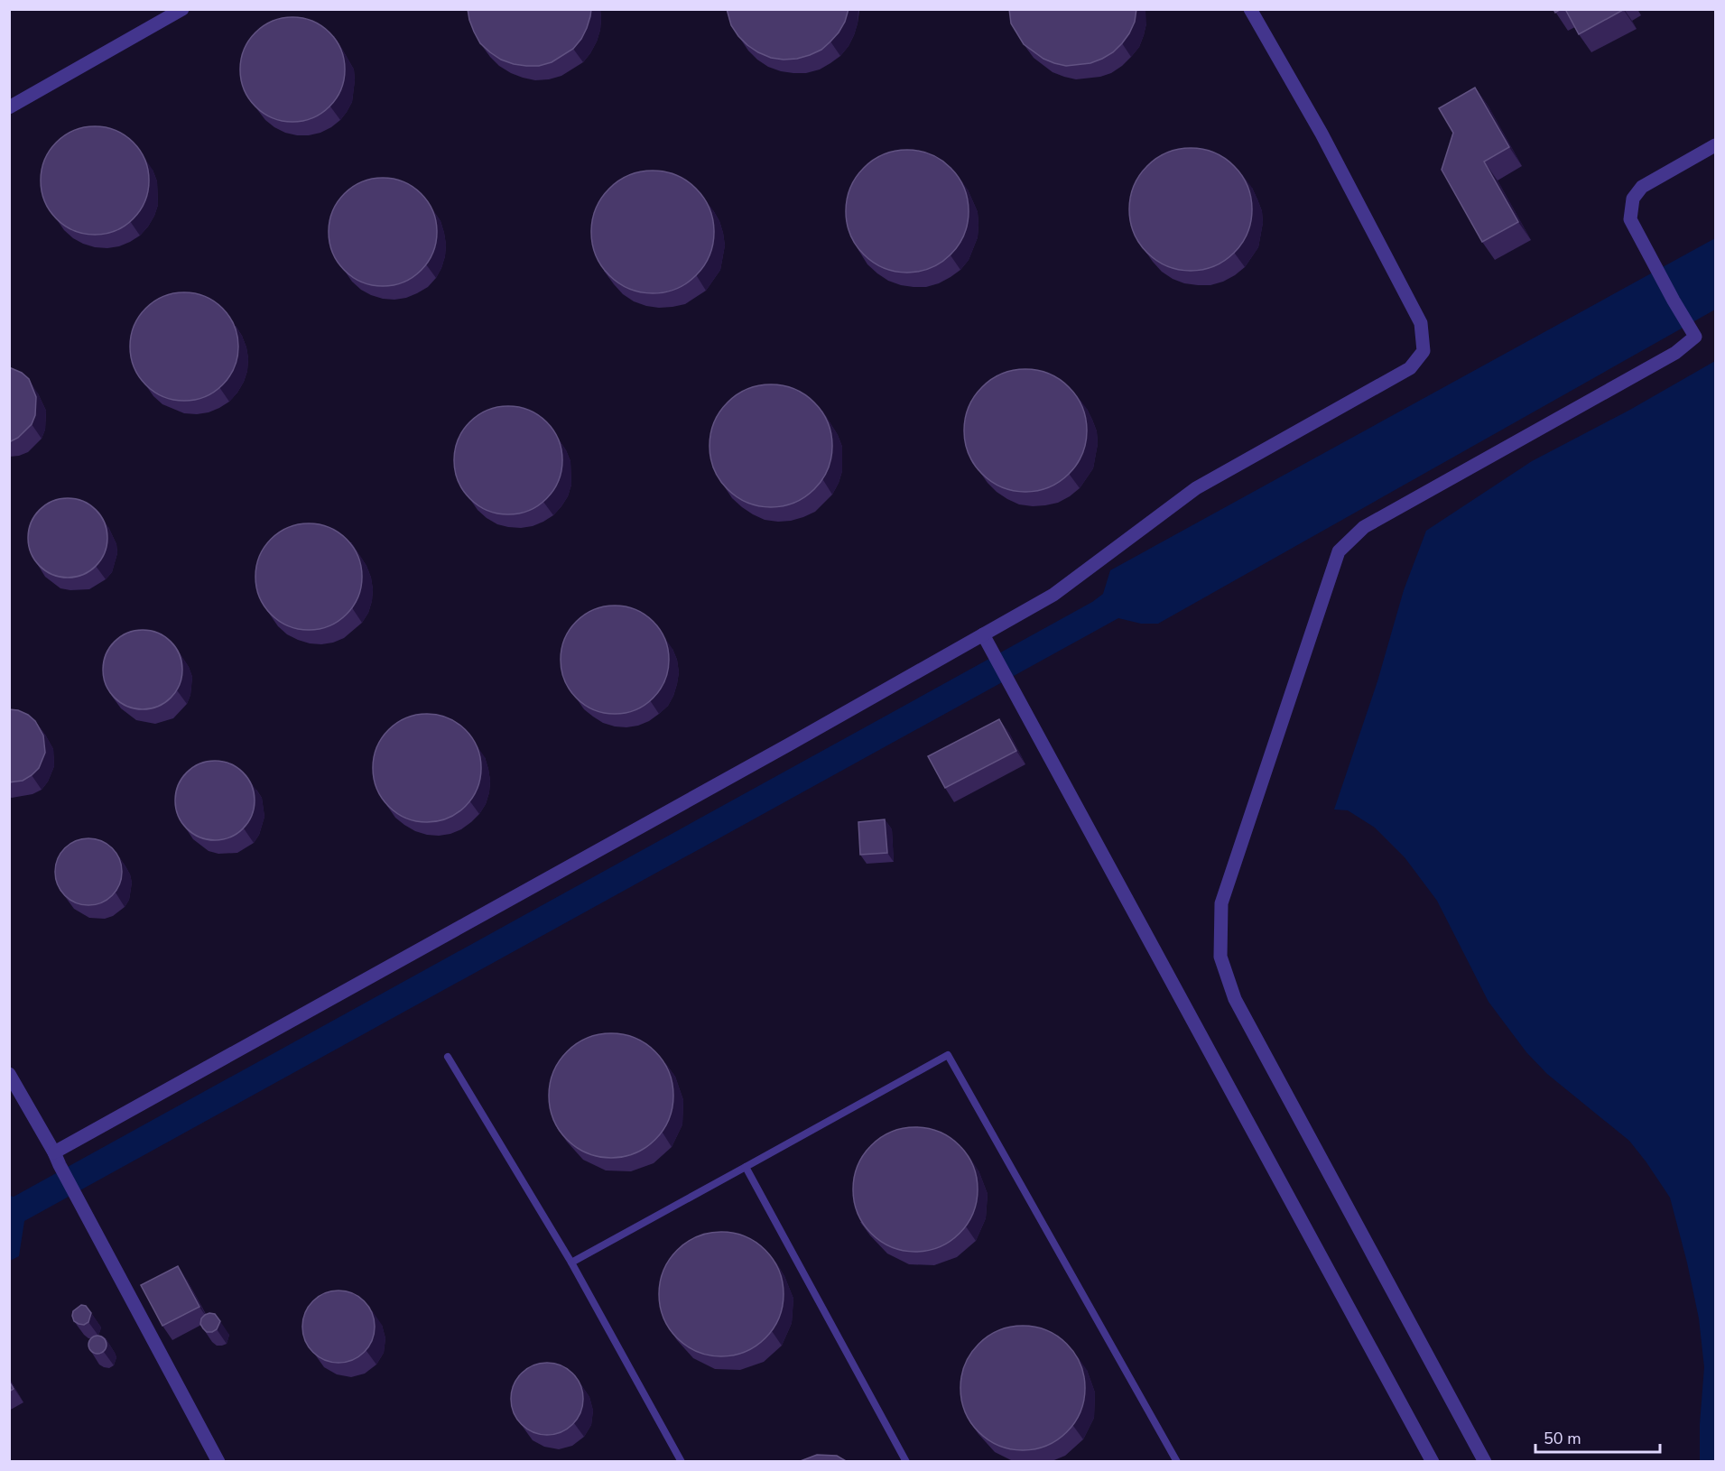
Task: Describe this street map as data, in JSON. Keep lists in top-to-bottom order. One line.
{"scale_bar":"50 m"}
